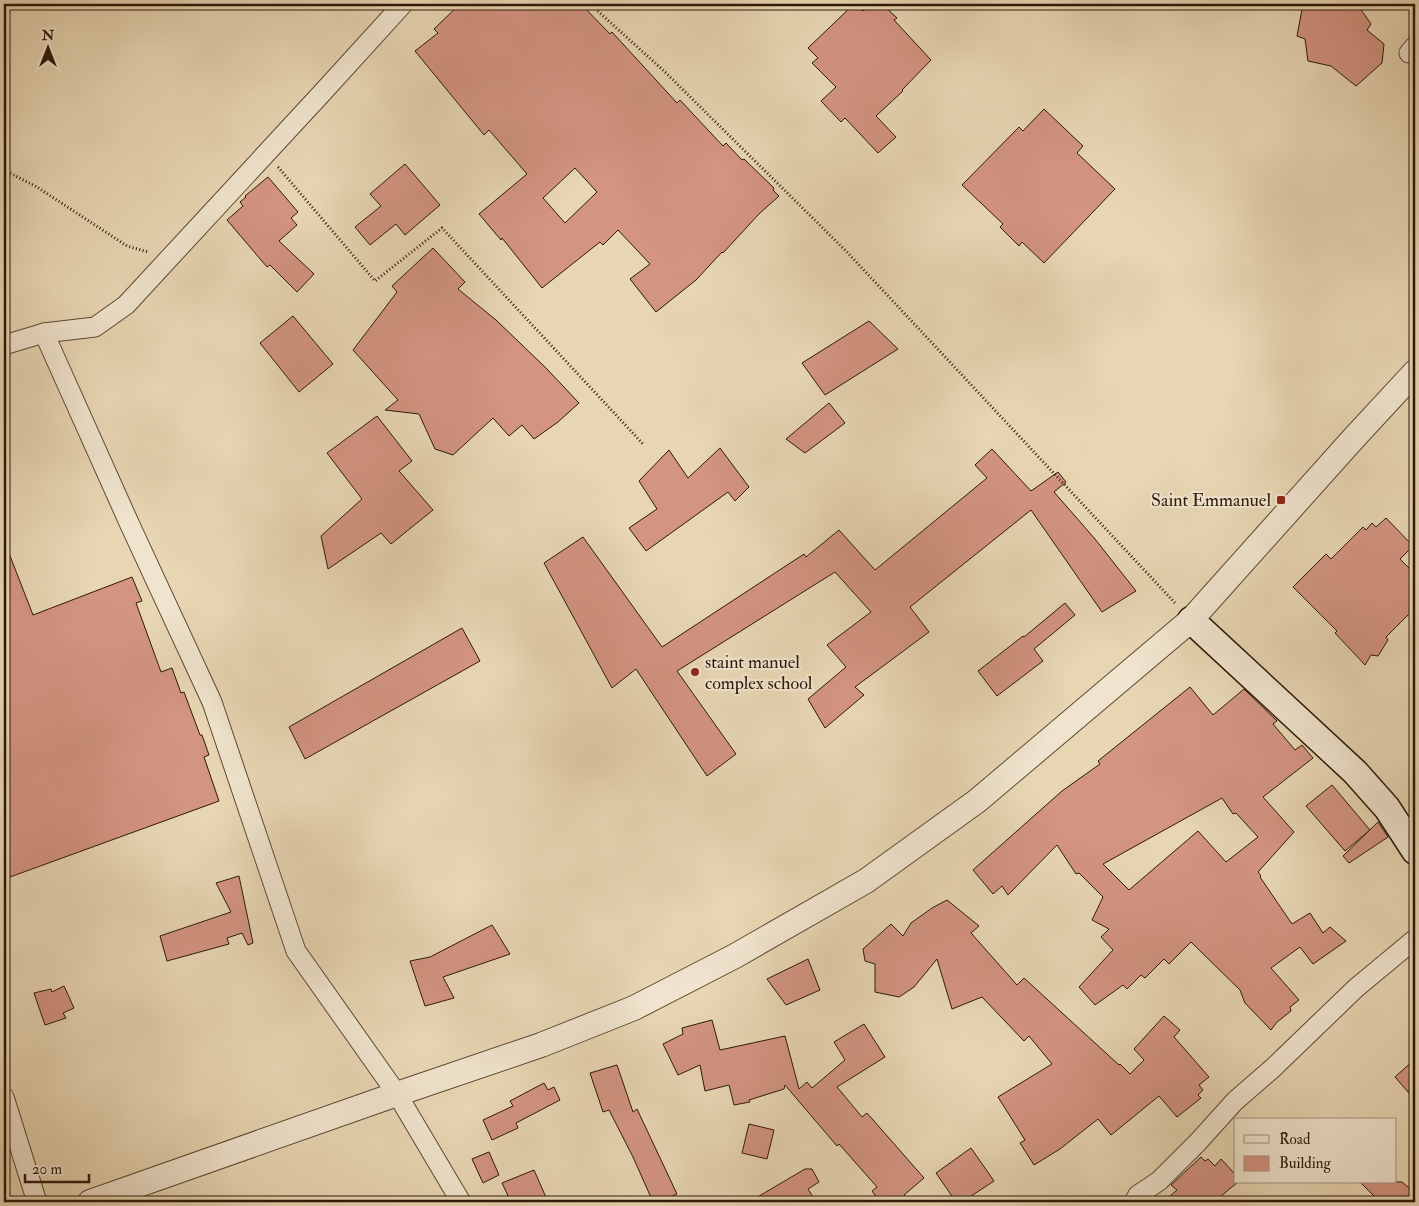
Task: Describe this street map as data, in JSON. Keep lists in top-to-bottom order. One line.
{"places":{"transit":["Saint Emmanuel"],"other":["staint manuel complex school"]},"legend":["Road","Building"],"scale_bar":"20 m","north":"top"}
